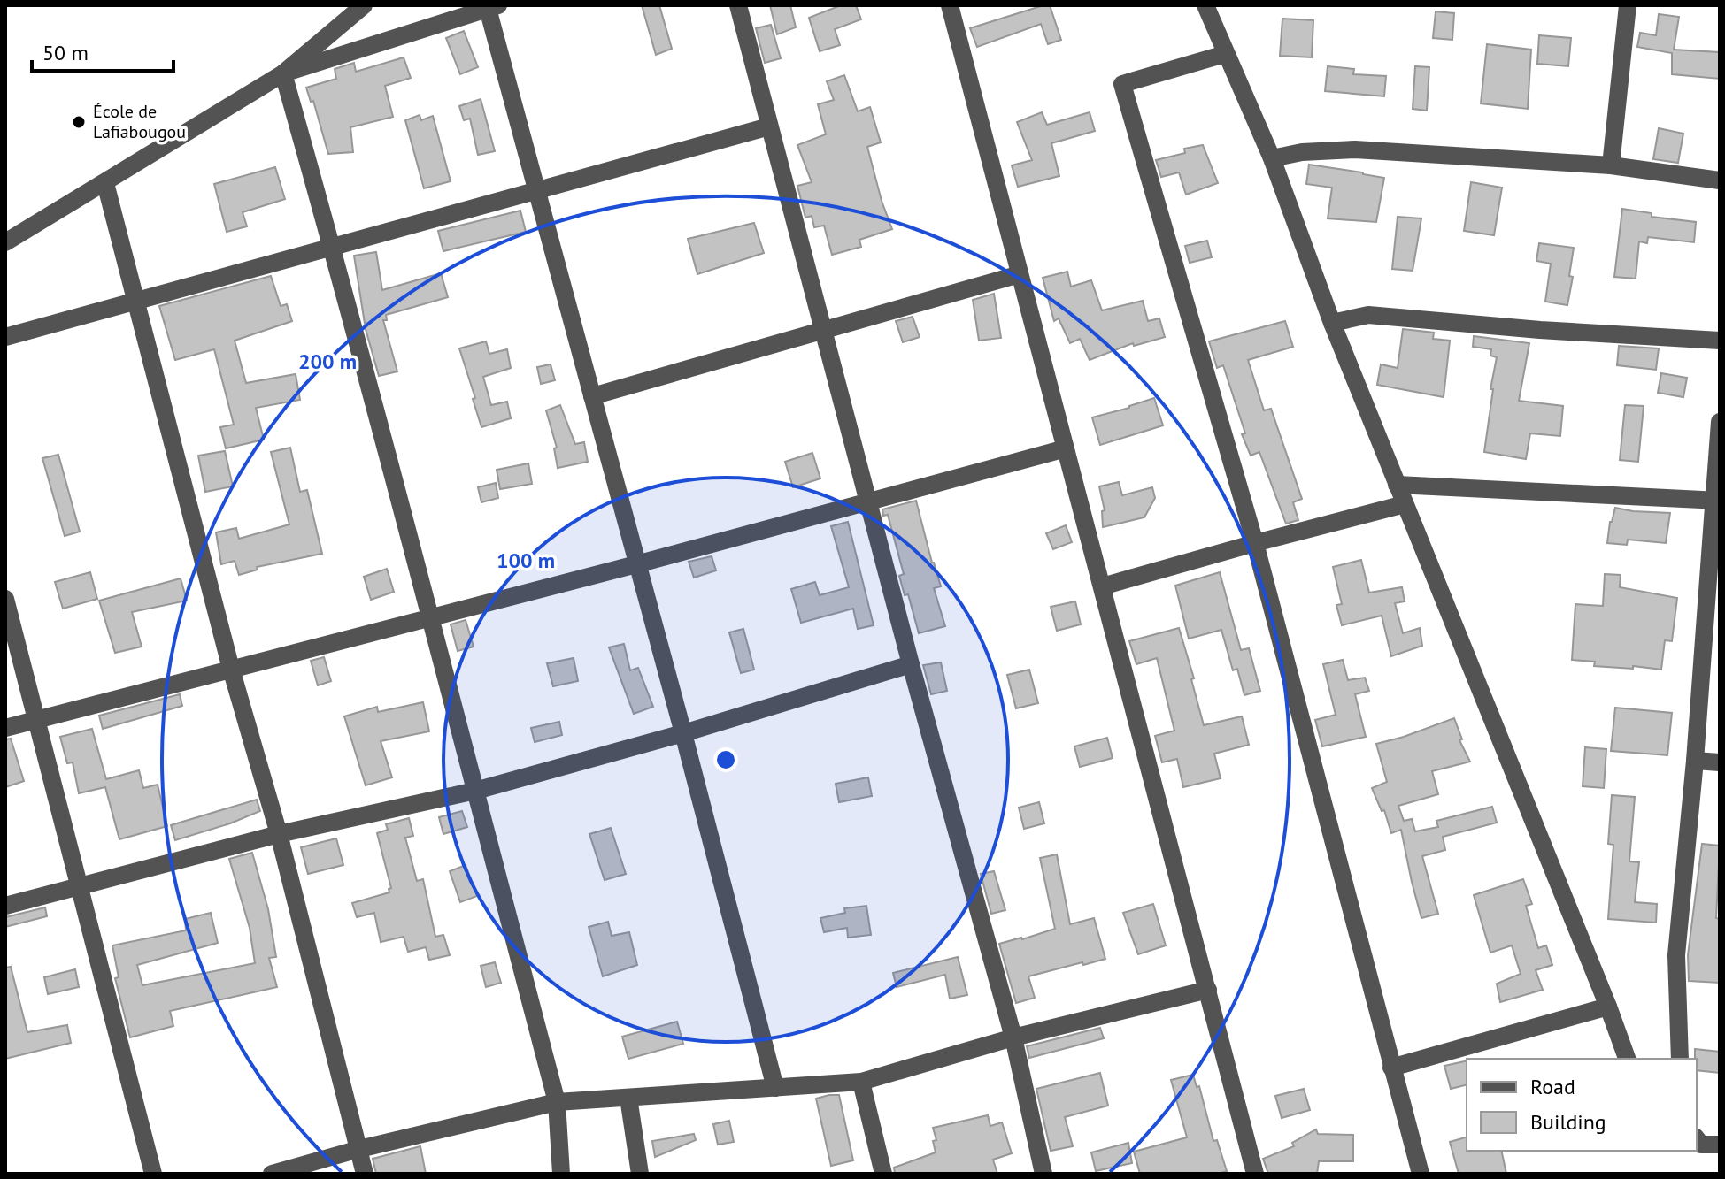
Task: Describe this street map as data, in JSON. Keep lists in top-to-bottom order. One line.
{"places":["École de Lafiabougou"],"legend":["Road","Building"],"scale_bar":"50 m","rings":["200 m","100 m"]}
